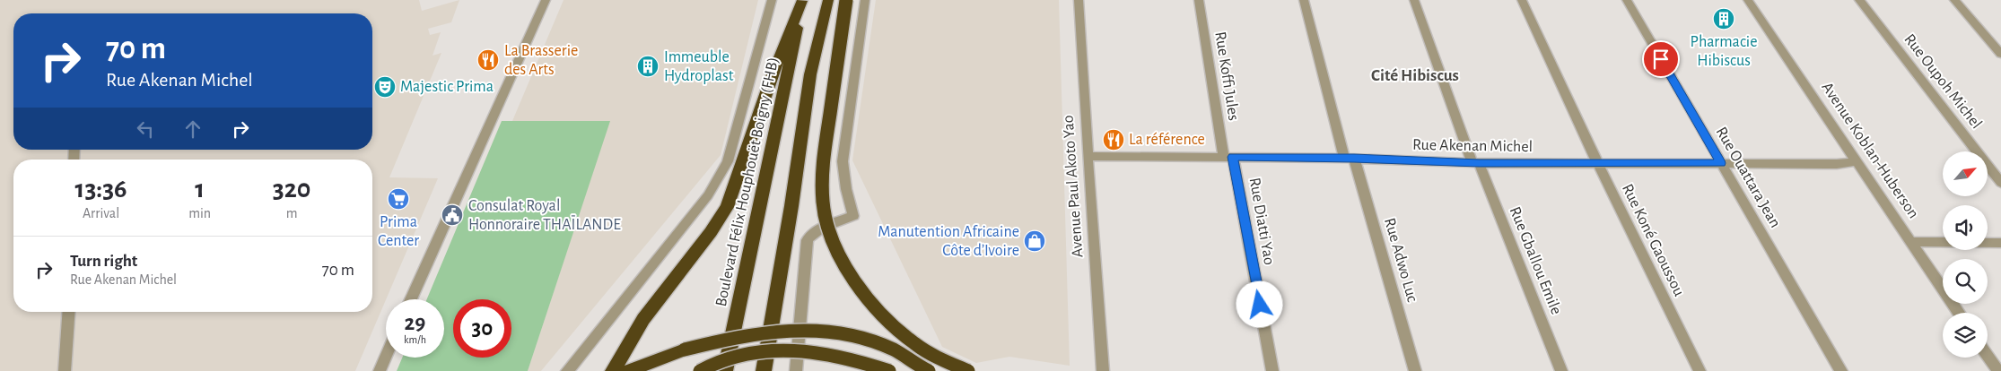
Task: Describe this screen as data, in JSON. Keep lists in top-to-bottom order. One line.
{"streets":{"highway":["Boulevard Félix Houphouët Boigny (FHB)"],"street":["Rue Koffi Jules","Rue Oupoh Michel","Rue Akenan Michel","Avenue Koblan-Huberson","Rue Ouattara Jean","Avenue Paul Akoto Yao","Rue Diatti Yao","Rue Koné Gaoussou","Rue Adwo Luc","Rue Gballou Emile"]},"crossings":[["Rue Koffi Jules","Rue Akenan Michel"],["Rue Koffi Jules","Rue Diatti Yao"],["Rue Akenan Michel","Avenue Koblan-Huberson"],["Rue Akenan Michel","Rue Ouattara Jean"],["Rue Akenan Michel","Avenue Paul Akoto Yao"],["Rue Akenan Michel","Rue Diatti Yao"],["Rue Akenan Michel","Rue Koné Gaoussou"],["Rue Akenan Michel","Rue Adwo Luc"],["Rue Akenan Michel","Rue Gballou Emile"]],"districts":["Cité Hibiscus"],"places":{"building":["Pharmacie Hibiscus","Immeuble Hydroplast"],"restaurant":["La Brasserie des Arts","La référence"],"theatre":["Majestic Prima"],"supermarket":["Prima Center"],"public building":["Consulat Royal Honnoraire THAÏLANDE"],"shop":["Manutention Africaine Côte d’Ivoire"]},"north":"top right","page":{"turn":["70 m","Rue Akenan Michel"],"eta":["13:36","Arrival","1","min","320","m"],"list":[{"name":"Turn right","note":"Rue Akenan Michel","value":"70 m"}],"speed":"29 km/h","limit":"30"}}
